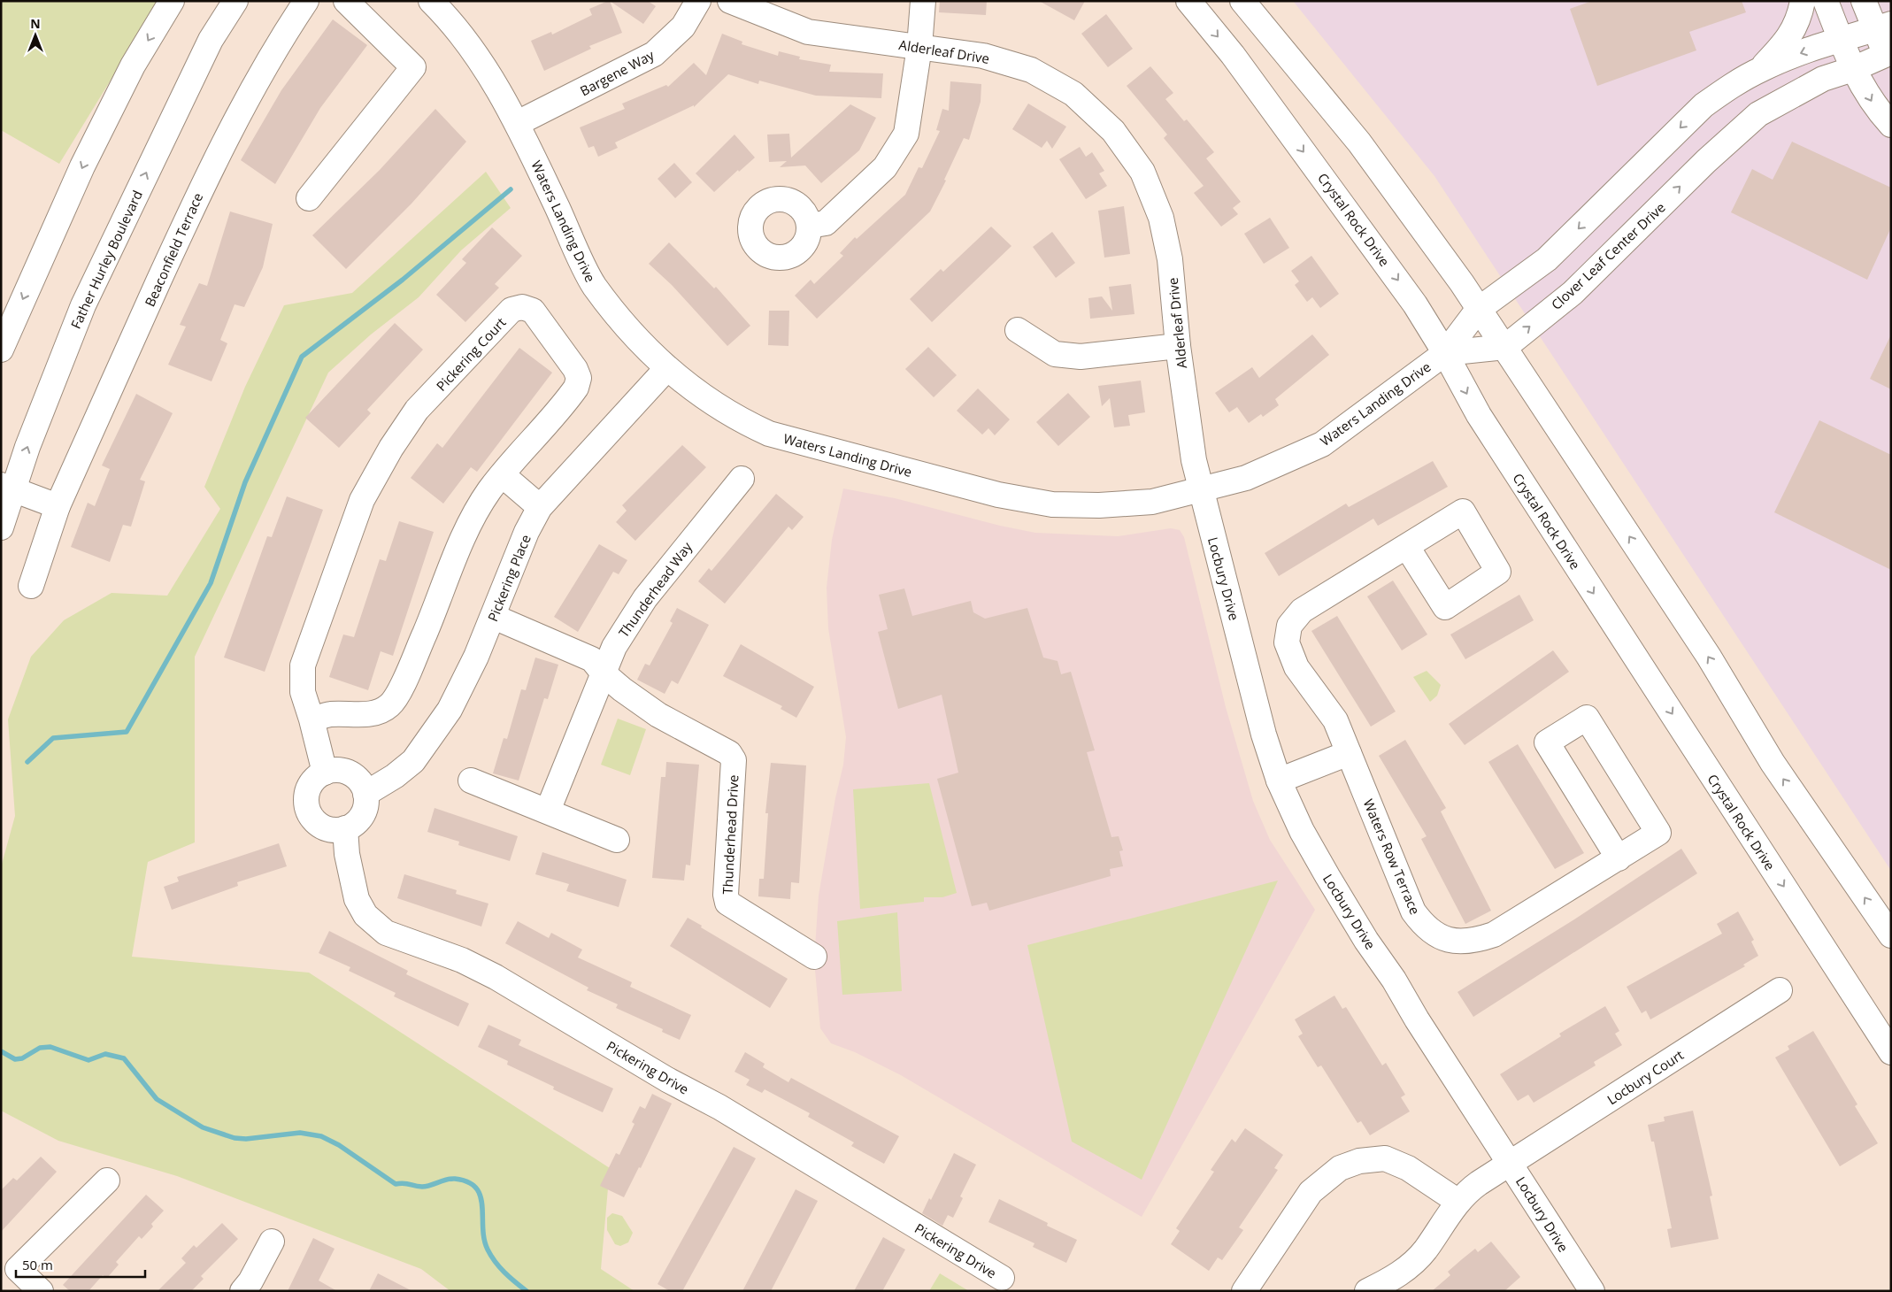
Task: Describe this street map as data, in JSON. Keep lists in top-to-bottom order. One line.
{"streets":{"street":["Alderleaf Drive","Bargene Way","Crystal Rock Drive","Waters Landing Drive","Beaconfield Terrace","Clover Leaf Center Drive","Father Hurley Boulevard","Pickering Court","Pickering Place","Locbury Drive","Thunderhead Way","Thunderhead Drive","Waters Row Terrace","Pickering Drive","Locbury Court"]},"crossings":[["Alderleaf Drive","Waters Landing Drive"],["Alderleaf Drive","Locbury Drive"],["Bargene Way","Waters Landing Drive"],["Crystal Rock Drive","Waters Landing Drive"],["Waters Landing Drive","Pickering Place"],["Waters Landing Drive","Locbury Drive"],["Pickering Court","Pickering Place"],["Pickering Court","Pickering Drive"],["Pickering Place","Thunderhead Drive"],["Pickering Place","Pickering Drive"],["Locbury Drive","Locbury Court"],["Thunderhead Way","Thunderhead Drive"]],"scale_bar":"50 m","north":"top"}
